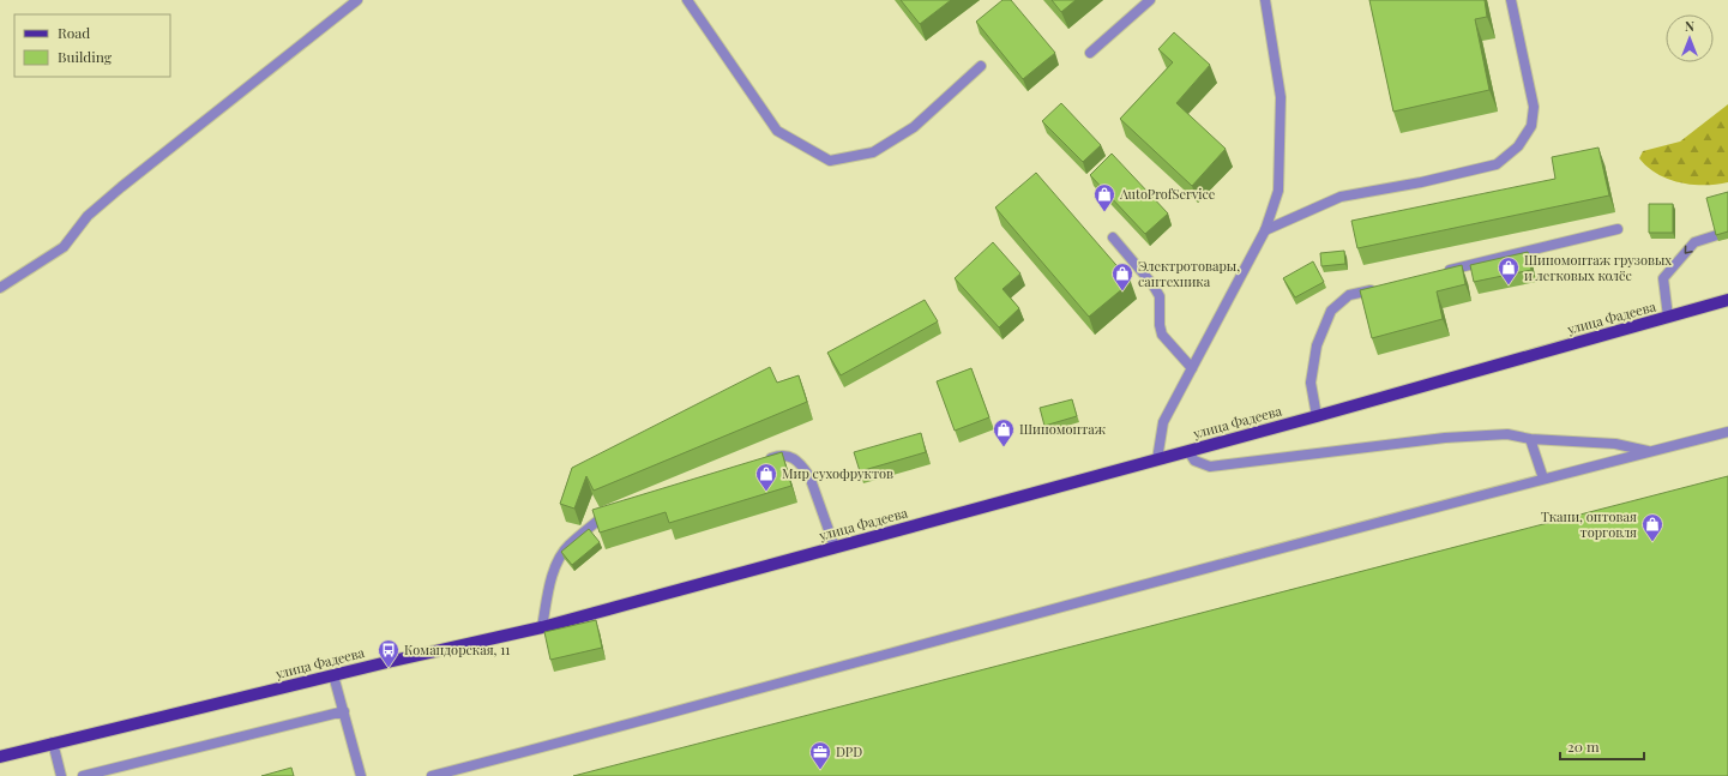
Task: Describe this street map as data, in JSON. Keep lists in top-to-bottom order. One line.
{"streets":{"main road":["улица Фадеева"]},"places":{"shop":["AutoProfService","Шиномонтаж грузовых и легковых колёс","Электротовары, сантехника","Шиномонтаж","Мир сухофруктов","Ткани, оптовая торговля"],"bus stop":["Командорская, 11"],"office":["DPD"]},"legend":["Road","Building"],"scale_bar":"20 m","north":"top"}
